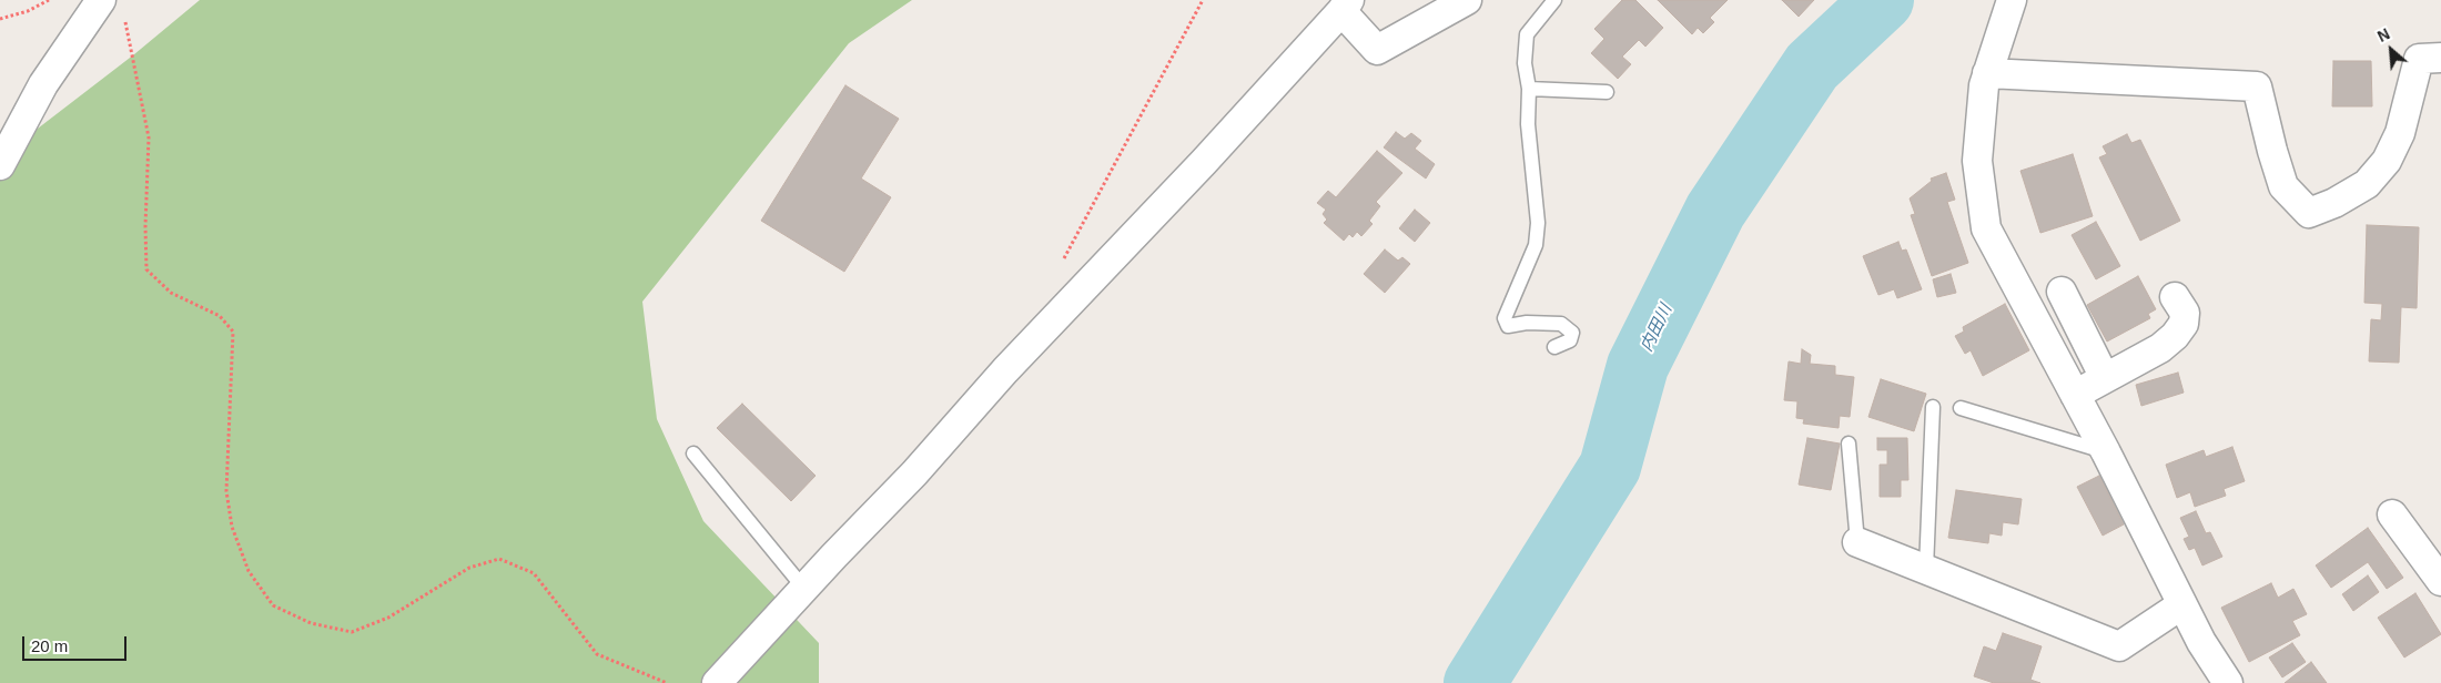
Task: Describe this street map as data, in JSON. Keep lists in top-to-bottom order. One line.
{"water":["内田川"],"scale_bar":"20 m","north":"top left"}
